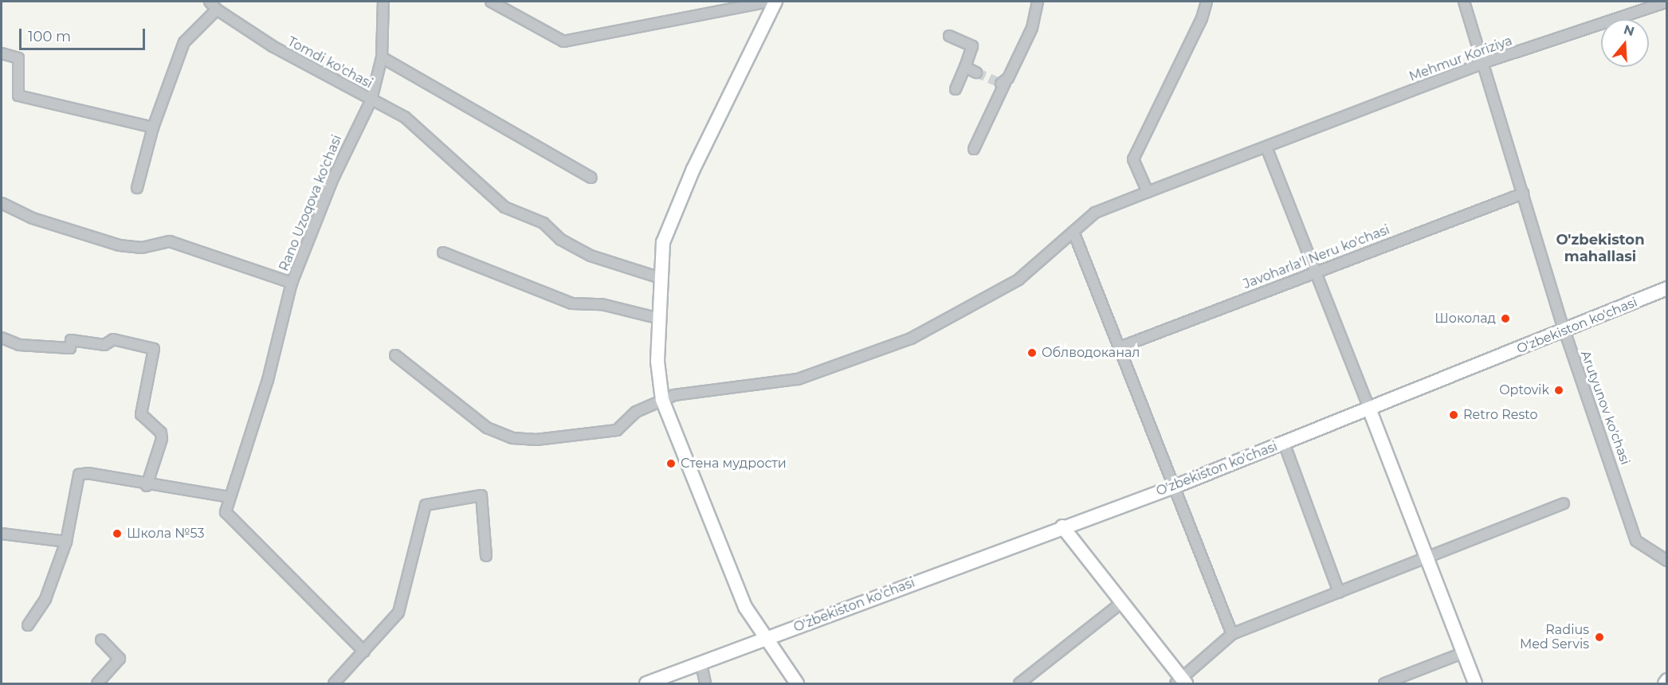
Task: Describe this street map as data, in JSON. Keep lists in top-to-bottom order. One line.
{"streets":{"main road":["O'zbekiston ko'chasi"],"street":["Mehmur Koriziya","Tomdi ko'chasi","Rano Uzoqova ko'chasi","Javoharla'l Neru ko'chasi","Arutyunov ko'chasi"]},"crossings":[["Mehmur Koriziya","Arutyunov ko'chasi"],["Tomdi ko'chasi","Rano Uzoqova ko'chasi"],["Javoharla'l Neru ko'chasi","Arutyunov ko'chasi"],["O'zbekiston ko'chasi","Arutyunov ko'chasi"]],"districts":["O'zbekiston mahallasi"],"places":["Шоколад","Облводоканал","Optovik","Retro Resto","Стена мудрости","Школа №53","Radius Med Servis"],"scale_bar":"100 m","north":"top"}
